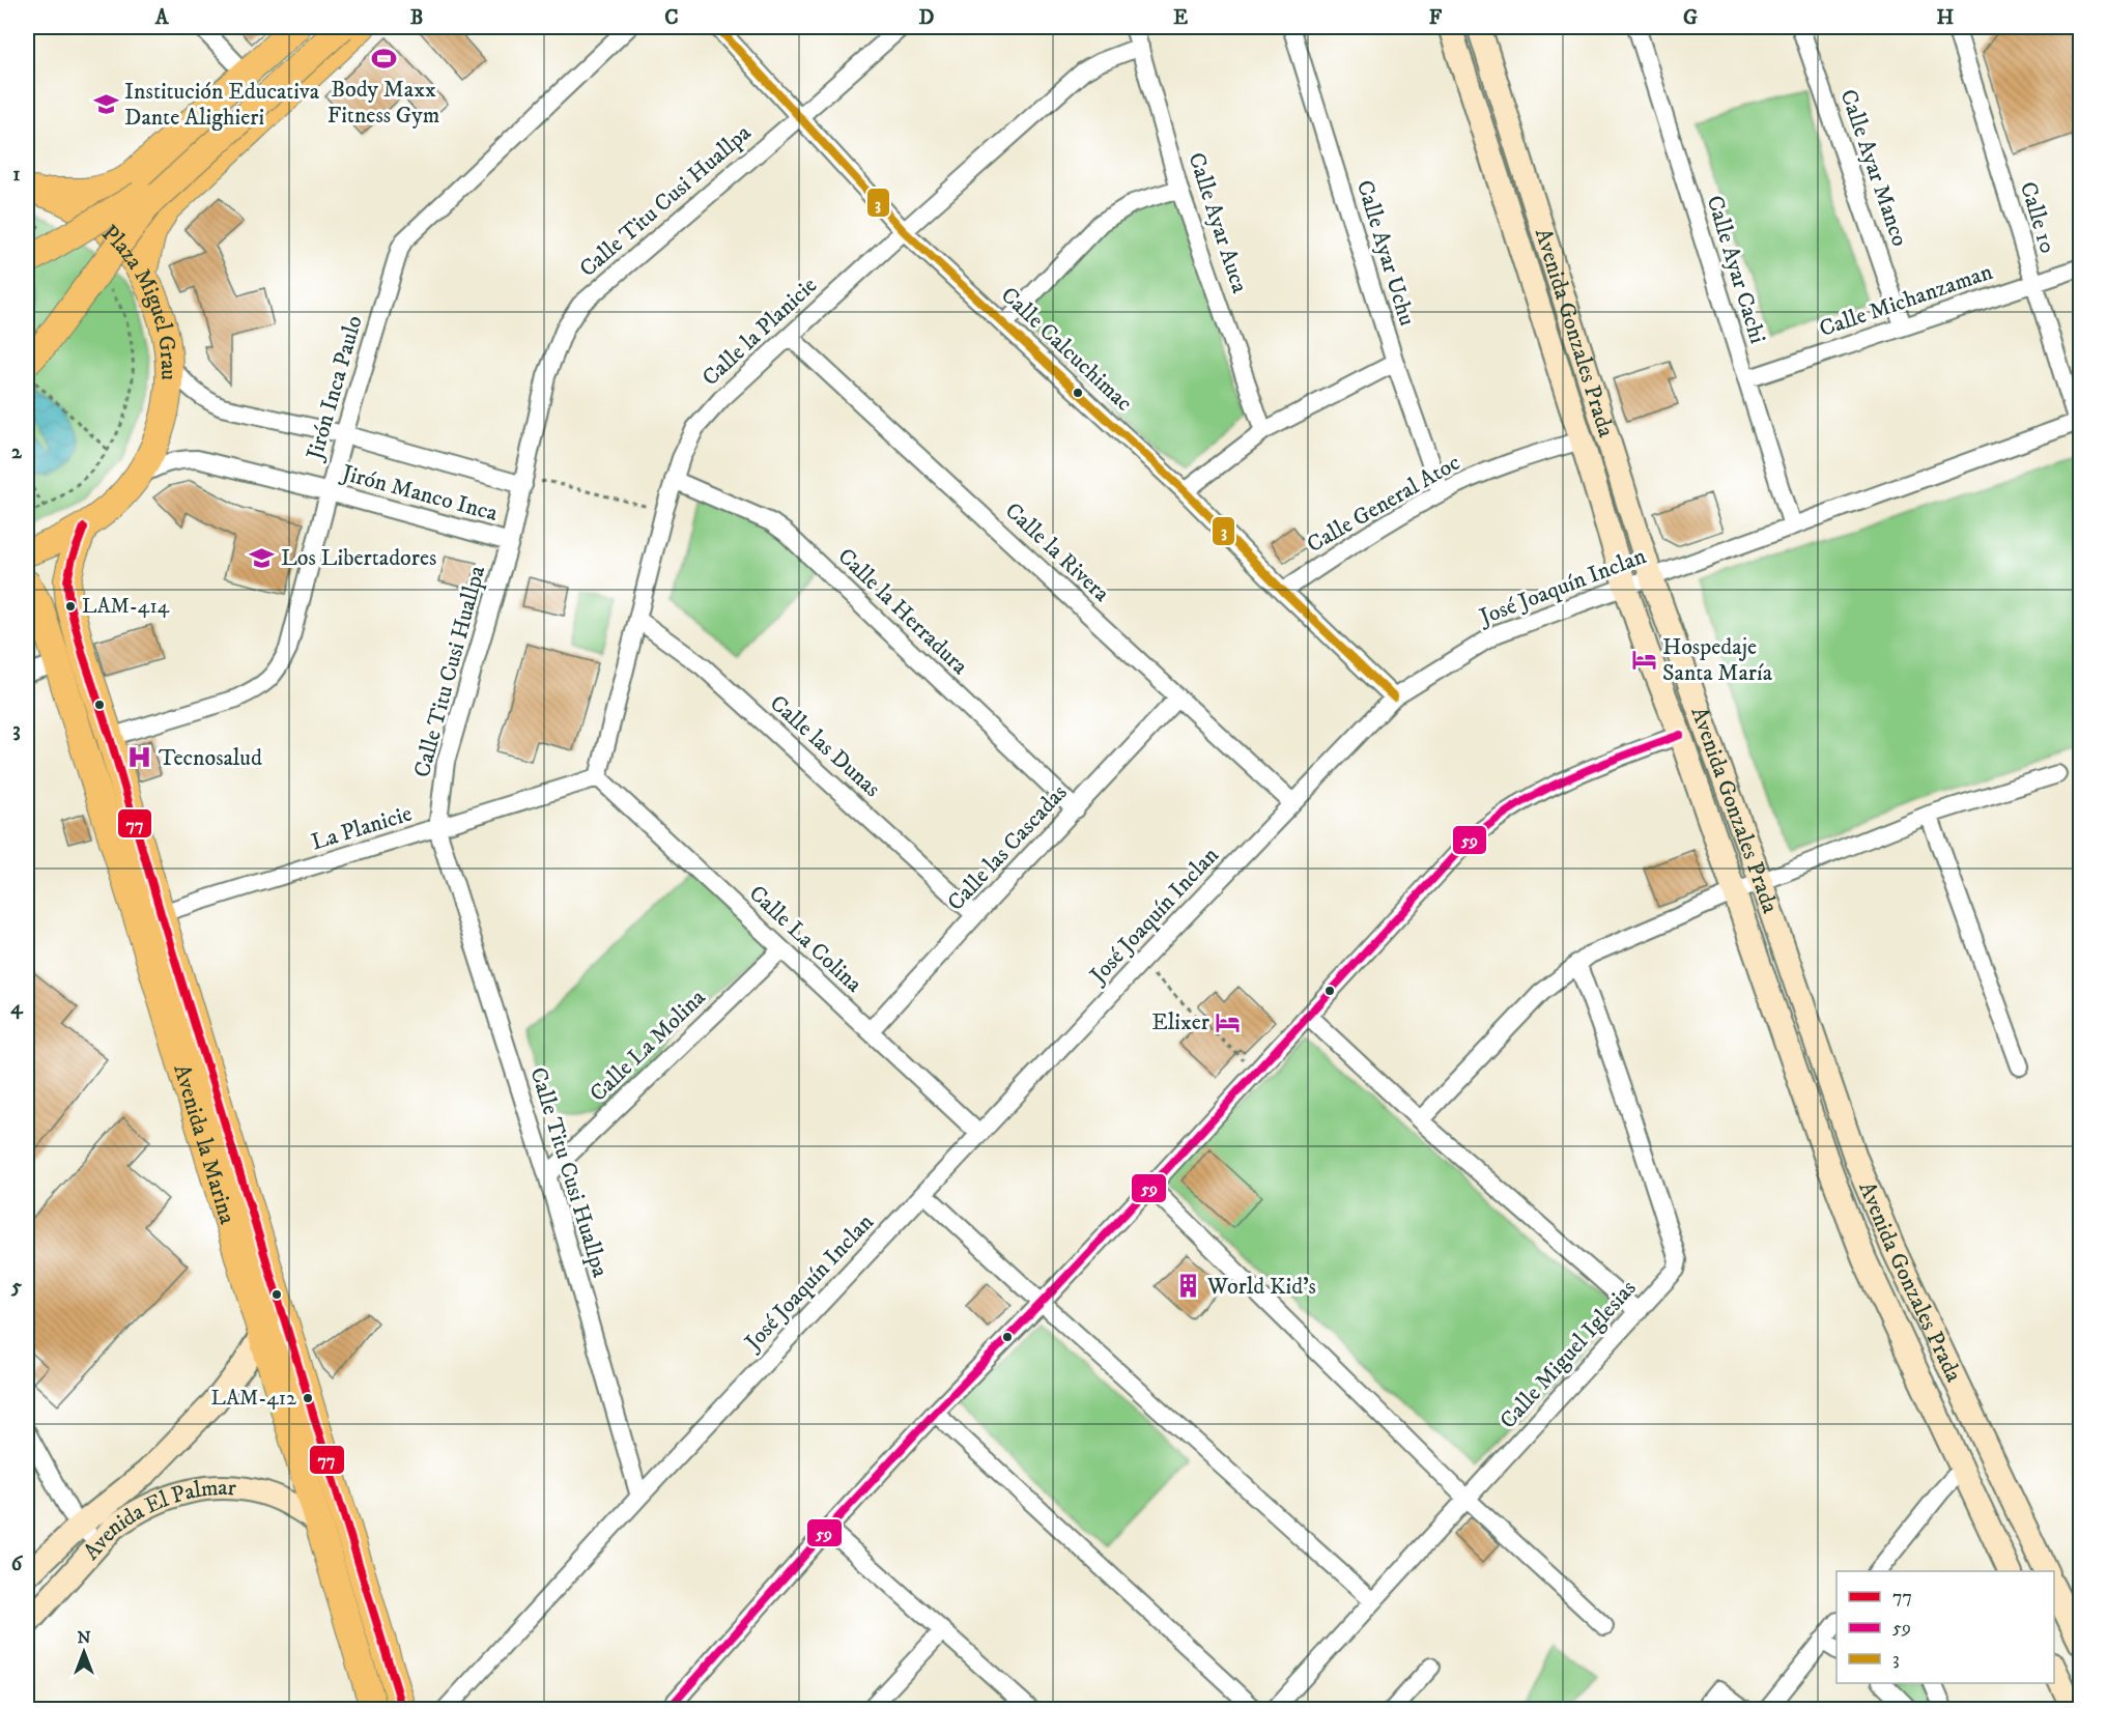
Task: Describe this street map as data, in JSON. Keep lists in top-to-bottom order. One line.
{"streets":{"main road":["Plaza Miguel Grau","Avenida la Marina"],"street":["Calle Ayar Manco","Calle Titu Cusi Huallpa","Calle 10","Calle Ayar Auca","Calle Ayar Uchu","Calle Ayar Cachi","Calle Michanzaman","Calle la Planicie","Avenida Gonzales Prada","Calle Calcuchimac","Jirón Inca Paulo","Jirón Manco Inca","Calle General Atoc","Calle la Rivera","José Joaquín Inclan","Calle la Herradura","Calle las Dunas","La Planicie","Calle las Cascadas","Calle La Colina","Calle La Molina","Calle Miguel Iglesias","Avenida El Palmar"]},"crossings":[["Calle Ayar Manco","Calle Michanzaman"],["Calle Titu Cusi Huallpa","Calle Calcuchimac"],["Calle Titu Cusi Huallpa","Jirón Manco Inca"],["Calle Titu Cusi Huallpa","José Joaquín Inclan"],["Calle Titu Cusi Huallpa","La Planicie"],["Calle Titu Cusi Huallpa","Calle La Molina"],["Calle 10","Calle Michanzaman"],["Calle 10","José Joaquín Inclan"],["Calle Ayar Auca","Calle la Planicie"],["Calle Ayar Uchu","Calle General Atoc"],["Calle Ayar Cachi","Calle Michanzaman"],["Calle Ayar Cachi","José Joaquín Inclan"],["Plaza Miguel Grau","Jirón Manco Inca"],["Plaza Miguel Grau","Avenida la Marina"],["Calle la Planicie","Calle Calcuchimac"],["Calle la Planicie","Calle la Rivera"],["Calle la Planicie","Calle la Herradura"],["Calle la Planicie","Calle las Dunas"],["Calle la Planicie","La Planicie"],["Calle la Planicie","Calle La Colina"],["Avenida Gonzales Prada","Calle General Atoc"],["Avenida Gonzales Prada","José Joaquín Inclan"],["Calle Calcuchimac","Calle General Atoc"],["Calle Calcuchimac","José Joaquín Inclan"],["Jirón Inca Paulo","Jirón Manco Inca"],["Jirón Inca Paulo","Avenida la Marina"],["Calle la Rivera","José Joaquín Inclan"],["Calle la Rivera","Calle las Cascadas"],["José Joaquín Inclan","Calle La Colina"],["Calle la Herradura","Calle las Cascadas"],["Calle las Dunas","Calle las Cascadas"],["La Planicie","Calle La Colina"],["La Planicie","Avenida la Marina"],["Calle las Cascadas","Calle La Colina"],["Calle La Colina","Calle La Molina"],["Avenida la Marina","Avenida El Palmar"]],"places":{"sports":["Body Maxx Fitness Gym"],"school or university":["Institución Educativa Dante Alighieri","Los Libertadores"],"other":["LAM-414","LAM-412"],"hotel":["Hospedaje Santa María","Elixer"],"hospital":["Tecnosalud"],"building":["World Kid's"]},"lines":["transit line 3","transit line 77","transit line 59"],"legend":["77","59","3"],"north":"top","grid":{"columns":["A","B","C","D","E","F","G","H"],"rows":["1","2","3","4","5","6"]}}
